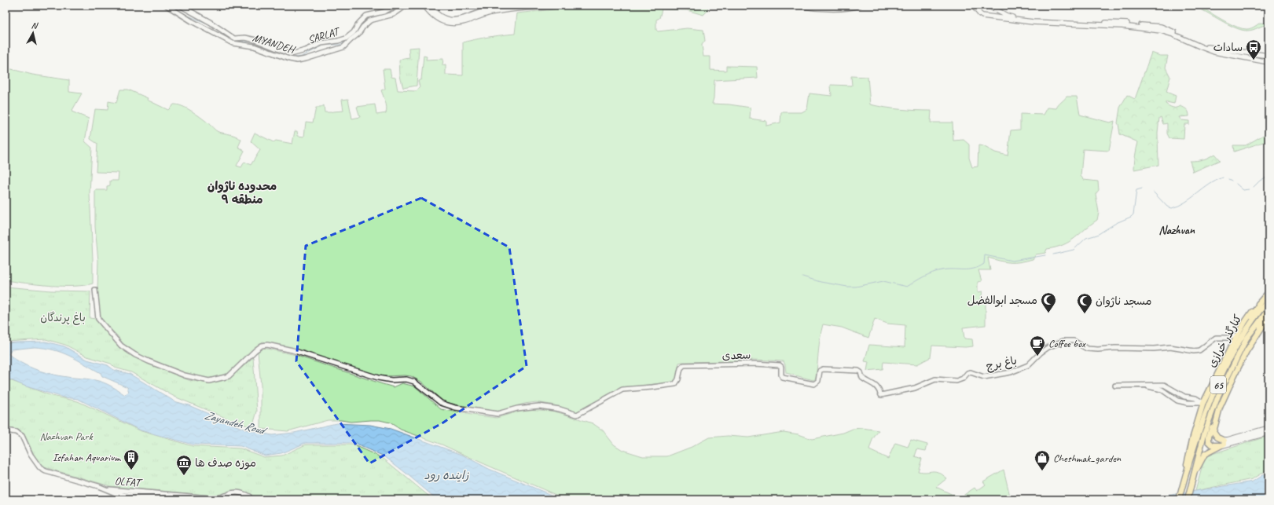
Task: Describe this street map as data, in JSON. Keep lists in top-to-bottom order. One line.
{"streets":{"main road":["کنارگذر خرازی","65"],"street":["SARLAT","MYANDEH","سعدی","باغ برج","OLFAT"]},"crossings":[["SARLAT","MYANDEH"],["کنارگذر خرازی","65"],["سعدی","باغ برج"]],"districts":["محدوده ناژوان منطقه ۹","Nazhvan"],"water":["Zayandeh Roud","زاینده رود"],"parks":["باغ پرندگان","Nazhvan Park"],"places":{"bus stop":["سادات"],"mosque":["مسجد ابوالفضل","مسجد ناژوان"],"cafe":["Coffee box"],"building":["Isfahan Aquarium"],"shop":["Cheshmak_garden"],"museum":["موزه صدف ها"]},"north":"top"}
